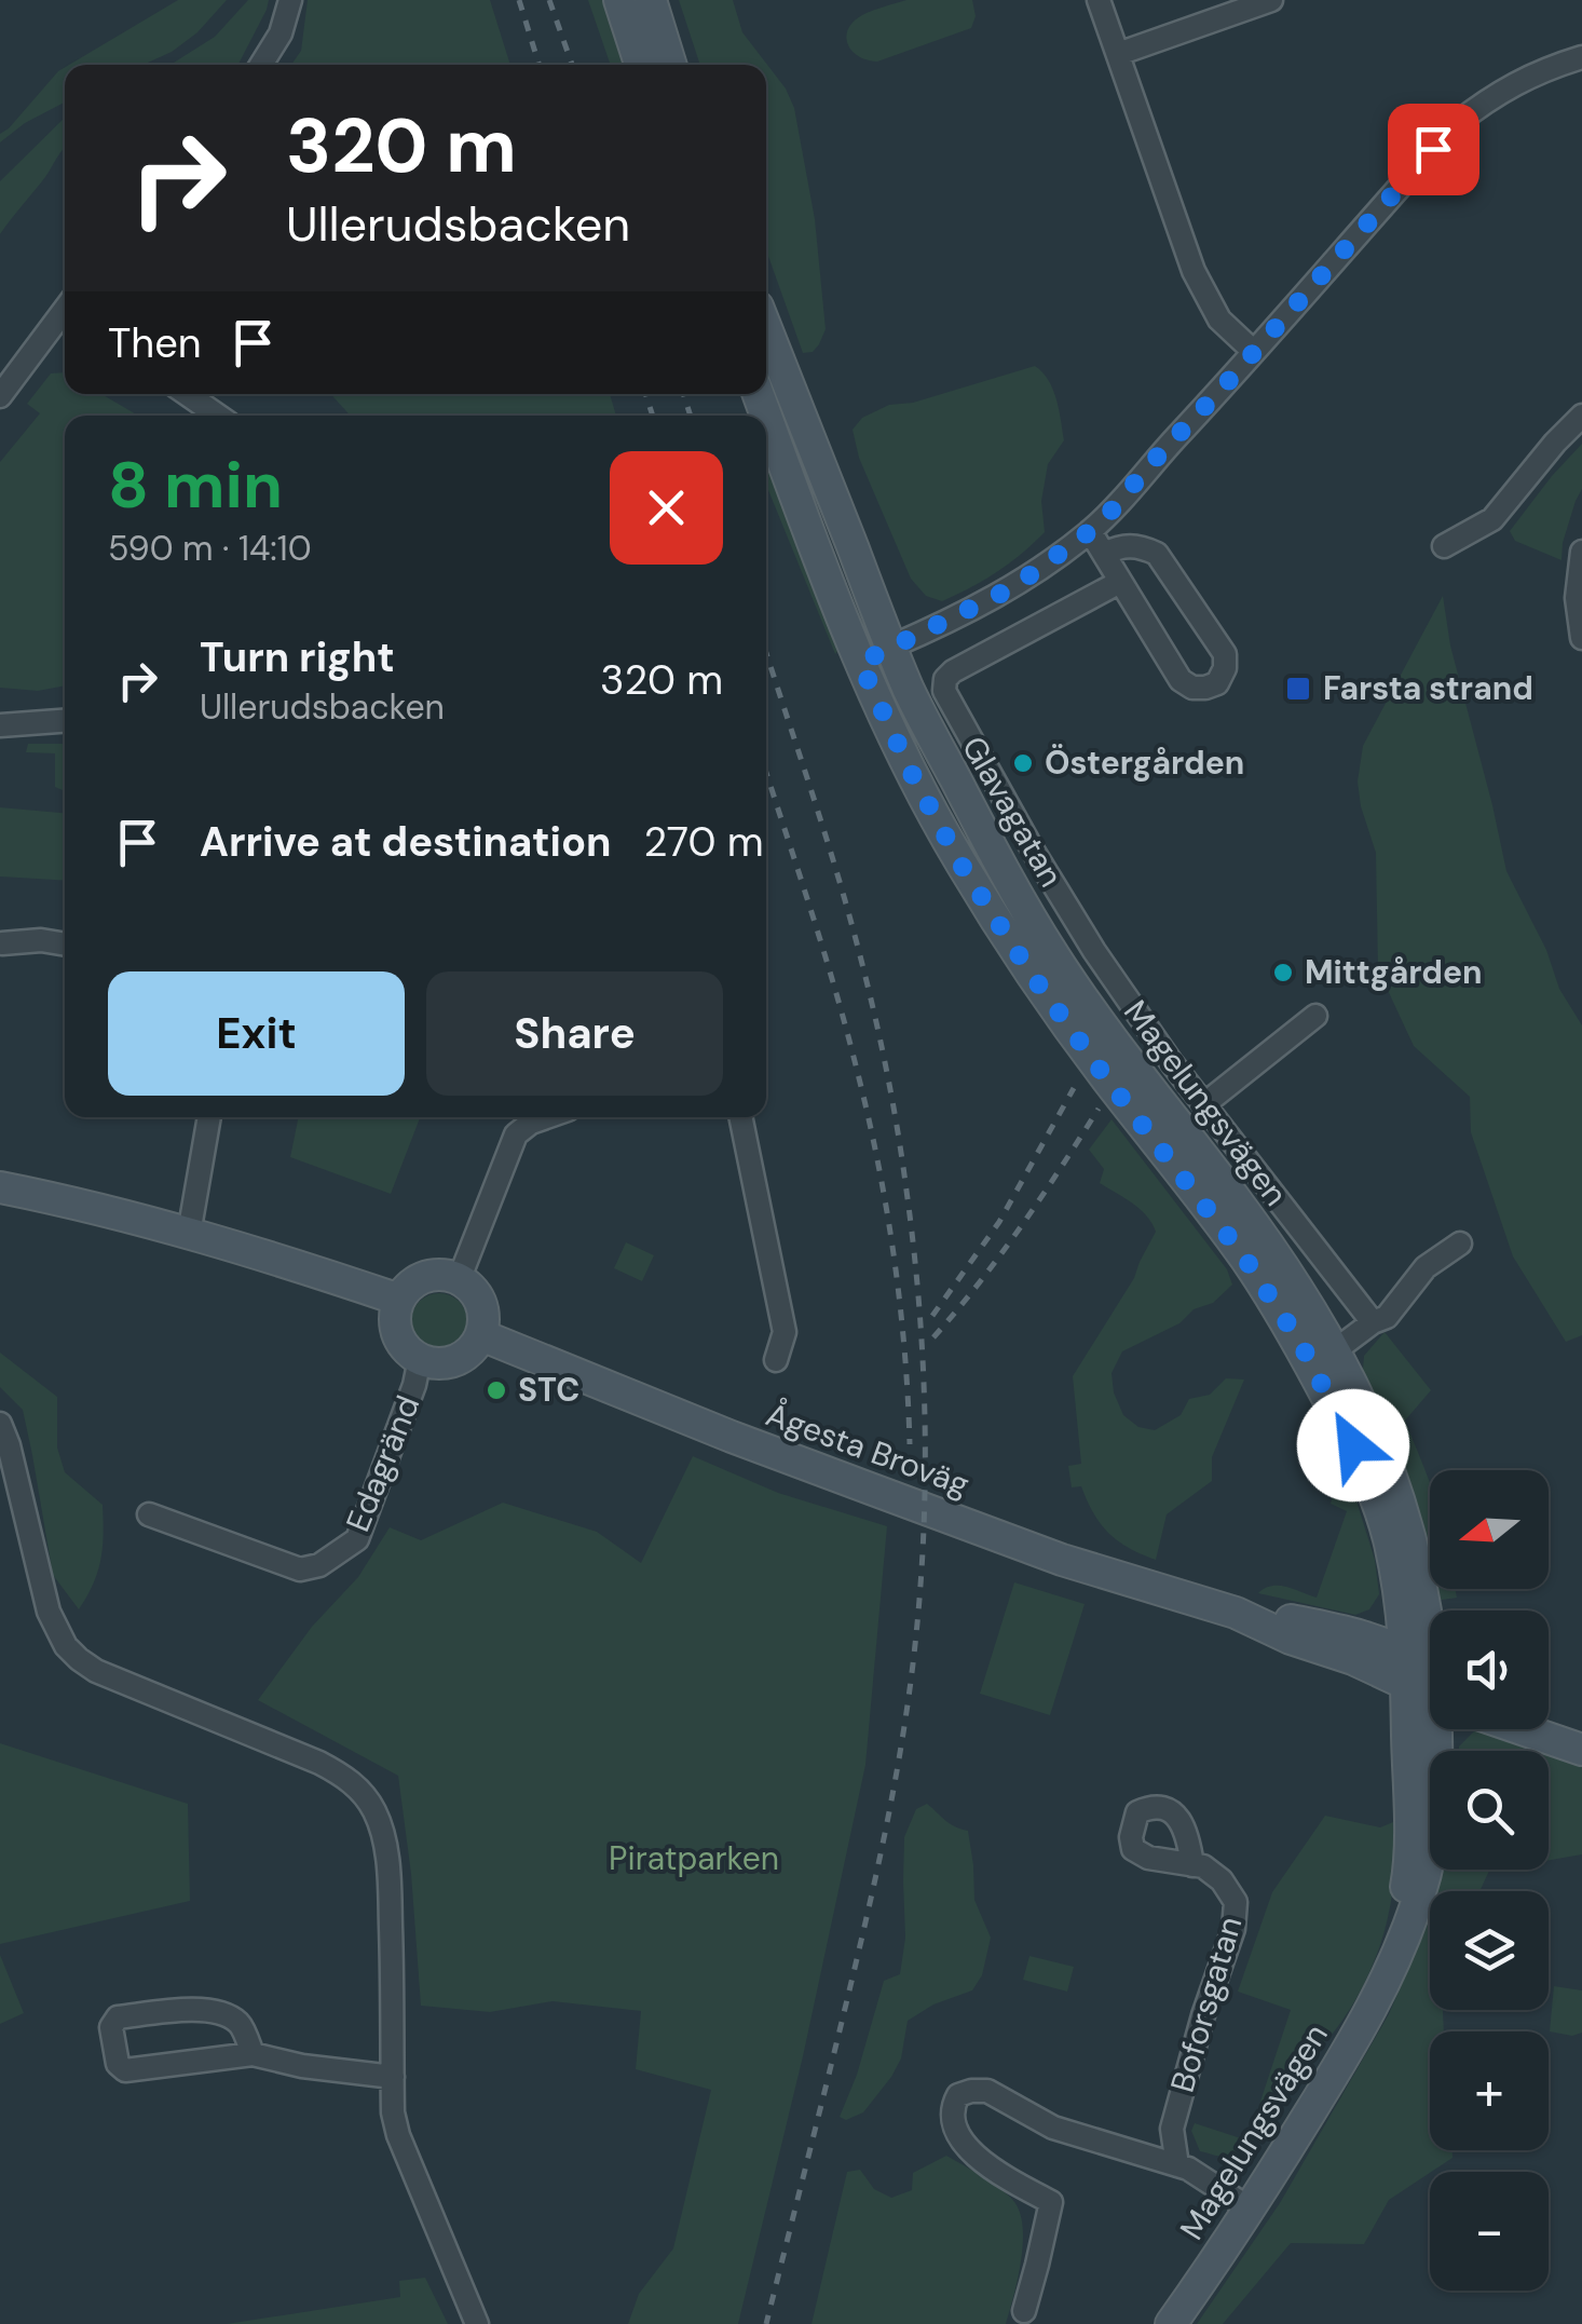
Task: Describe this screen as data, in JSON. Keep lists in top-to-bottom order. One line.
{"streets":{"main road":["Magelungsvägen","Ågesta Broväg"],"street":["Glavagatan","Edagränd","Boforsgatan"]},"crossings":[["Magelungsvägen","Ågesta Broväg"],["Ågesta Broväg","Edagränd"]],"parks":["Piratparken"],"places":{"transit":["Farsta strand"],"other":["Östergården","Mittgården","STC"]},"north":"left","page":{"turn":["320 m","Ullerudsbacken"],"then":"Then","heading":["8 min","590 m · 14:10"],"list":[{"name":"Turn right","note":"Ullerudsbacken","value":"320 m"},{"name":"Arrive at destination","value":"270 m"}],"buttons":["Exit","Share"],"map_buttons":["+","−"]}}
